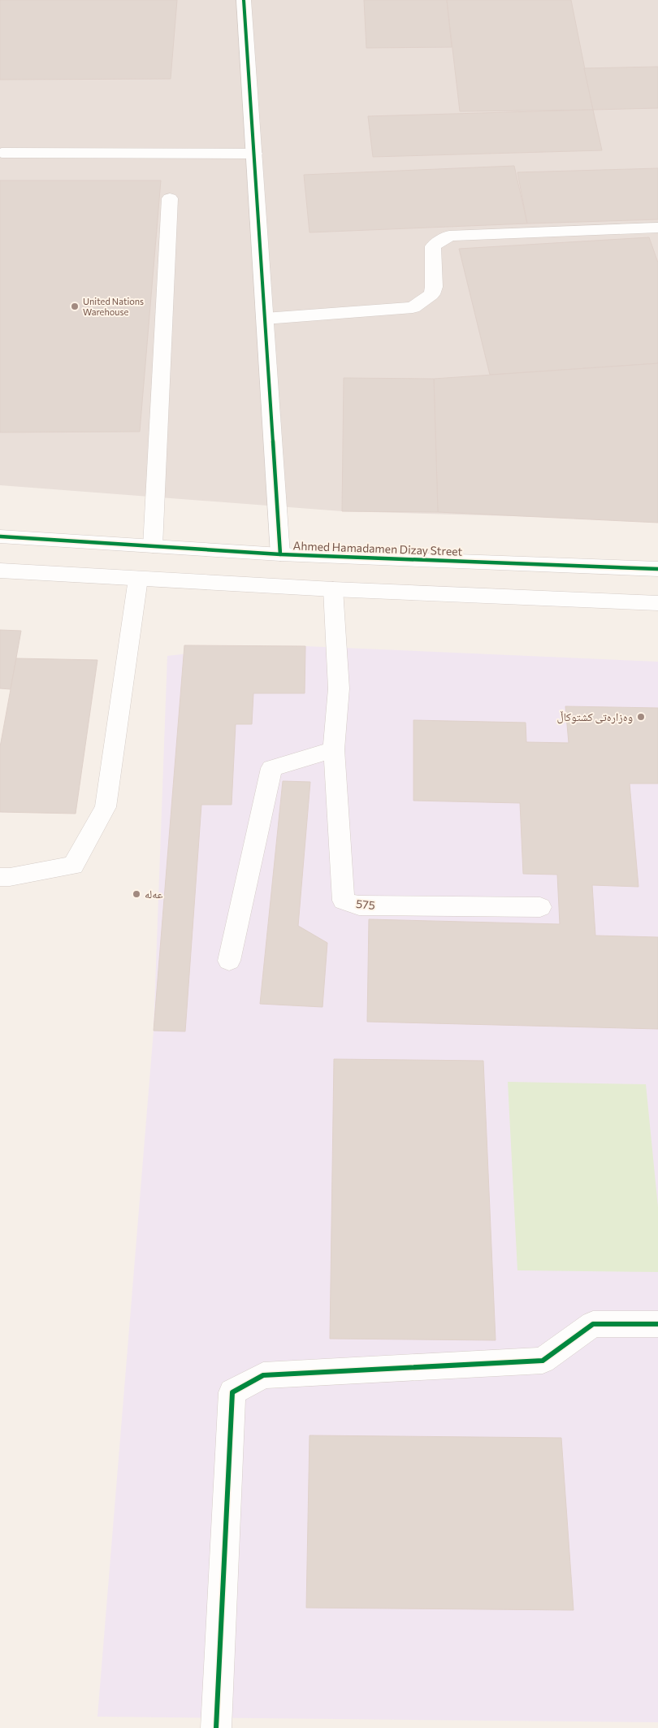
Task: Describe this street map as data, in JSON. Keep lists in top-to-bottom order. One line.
{"streets":{"street":["Ahmed Hamadamen Dizay Street","575"]},"places":["United Nations Warehouse","وەزارەتی کشتوکاڵ","عەلە"]}
